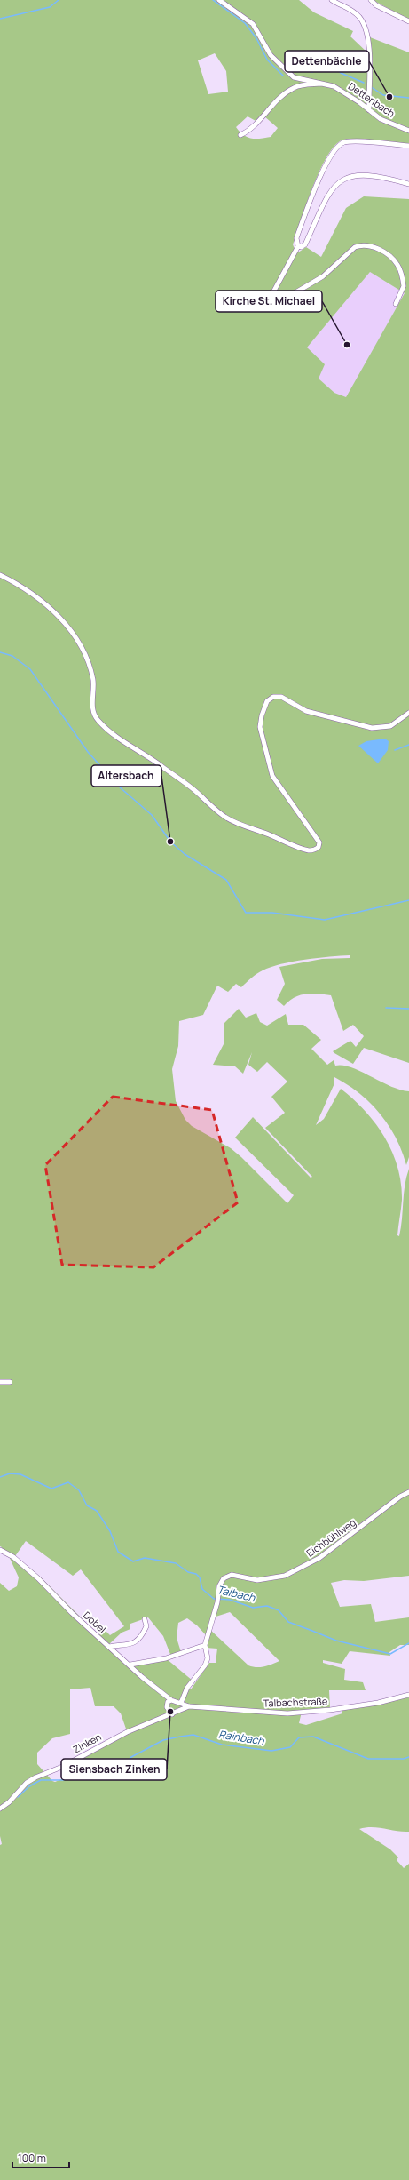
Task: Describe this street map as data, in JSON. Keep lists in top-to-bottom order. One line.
{"streets":{"street":["Dettenbach","Eichbühlweg","Dobel","Talbachstraße","Zinken"]},"crossings":[["Eichbühlweg","Dobel"],["Eichbühlweg","Talbachstraße"],["Dobel","Talbachstraße"],["Talbachstraße","Zinken"]],"water":["Talbach","Rainbach"],"places":["Dettenbächle","Kirche St. Michael","Altersbach","Siensbach Zinken"],"scale_bar":"100 m"}
